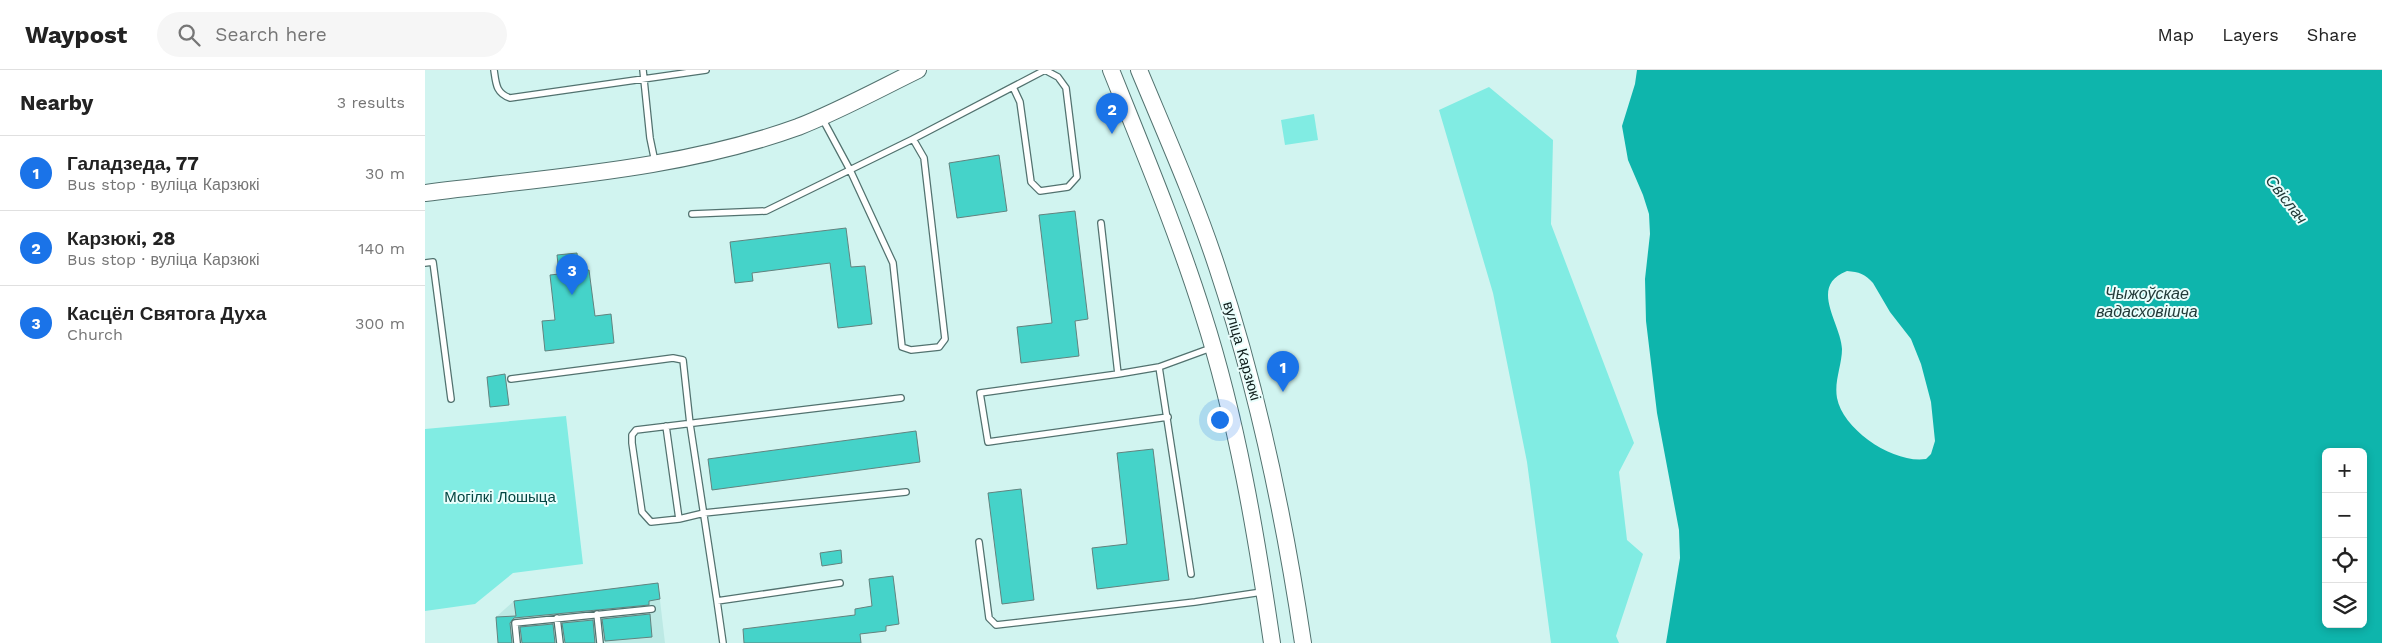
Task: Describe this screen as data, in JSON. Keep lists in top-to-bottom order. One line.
{"streets":{"street":["вуліца Карзюкі"]},"water":["Свіслач","Чыжоўскае вадасховішча"],"parks":["Могілкі Лошыца"],"page":{"header":"Waypost","search":"Search here","nav":["Map","Layers","Share"],"heading":["Nearby","3 results"],"pins":["2","3","1"],"list":[{"mark":"1","name":"Галадзеда, 77","note":"Bus stop · вуліца Карзюкі","value":"30 m"},{"mark":"2","name":"Карзюкі, 28","note":"Bus stop · вуліца Карзюкі","value":"140 m"},{"mark":"3","name":"Касцёл Святога Духа","note":"Church","value":"300 m"}],"map_buttons":["+","−"]}}
